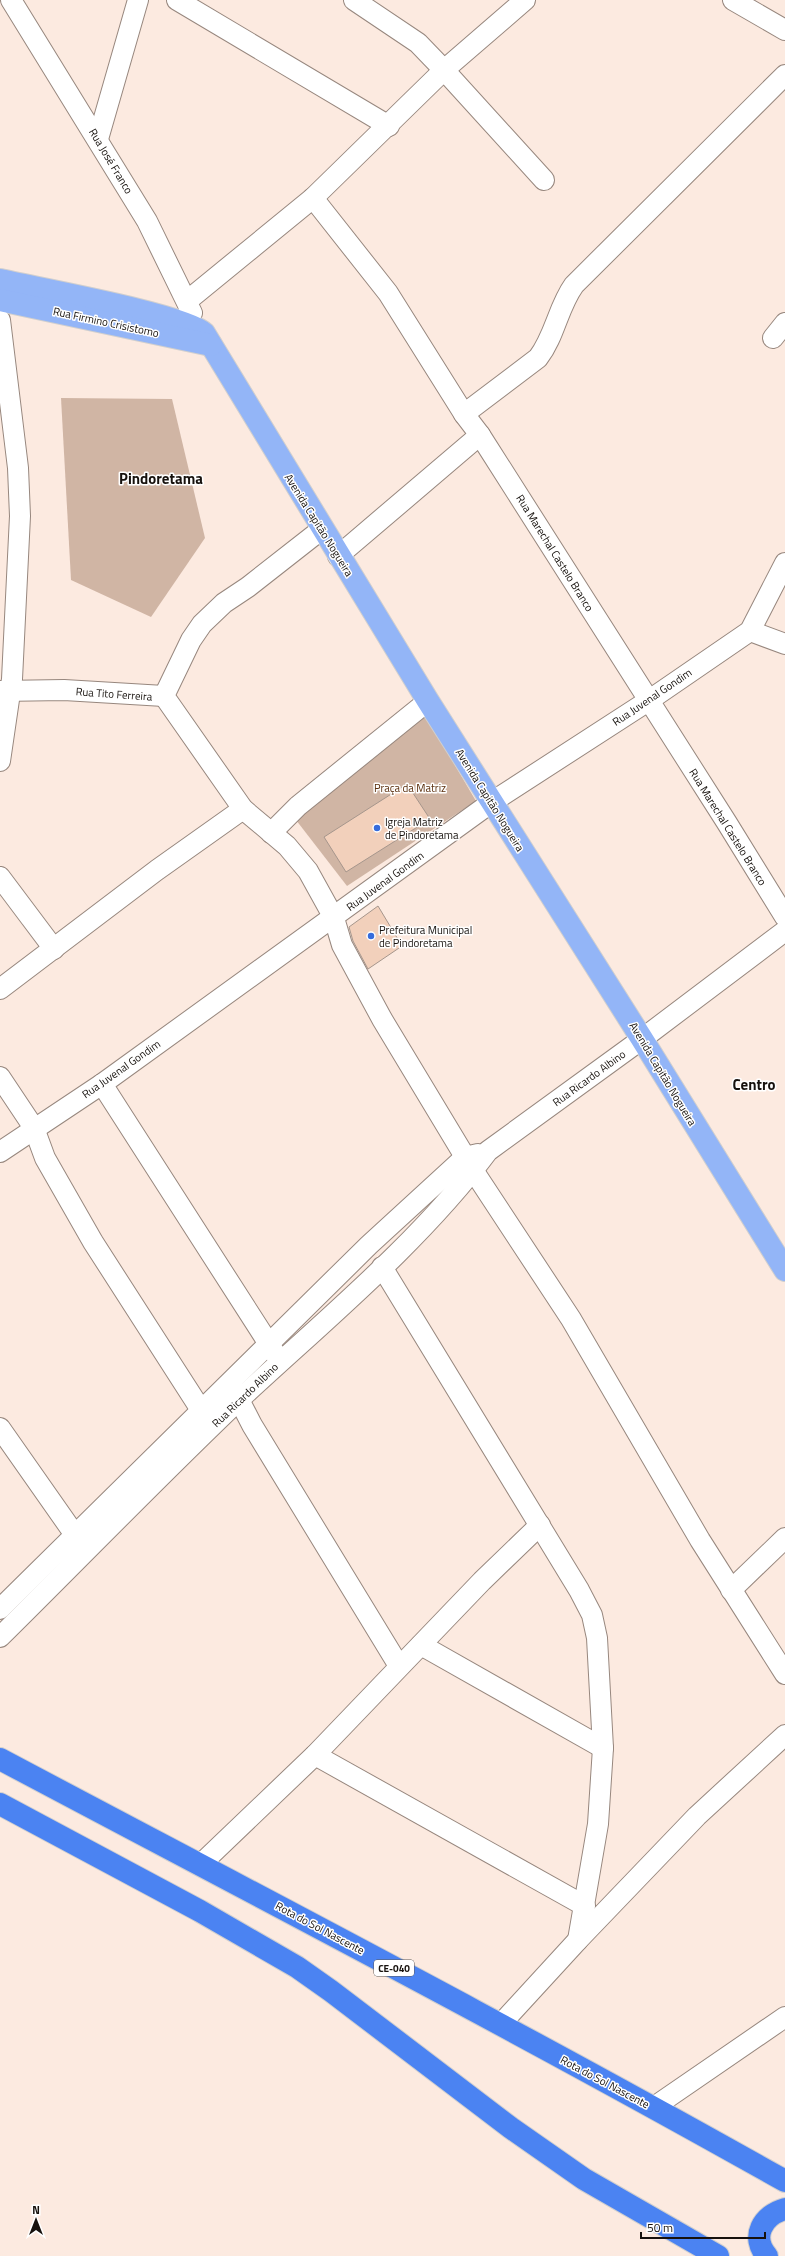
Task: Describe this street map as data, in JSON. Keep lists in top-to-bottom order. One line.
{"streets":{"highway":["Rota do Sol Nascente","CE-040"],"main road":["Rua Firmino Crisistomo","Avenida Capitão Nogueira"],"street":["Rua José Franco","Rua Marechal Castelo Branco","Rua Tito Ferreira","Rua Juvenal Gondim","Rua Ricardo Albino"]},"crossings":[["Rua José Franco","Rua Firmino Crisistomo"],["Rua José Franco","Avenida Capitão Nogueira"],["Rua Firmino Crisistomo","Avenida Capitão Nogueira"],["Avenida Capitão Nogueira","Rua Juvenal Gondim"],["Avenida Capitão Nogueira","Rua Ricardo Albino"],["Rua Marechal Castelo Branco","Rua Juvenal Gondim"]],"districts":["Pindoretama","Centro"],"parks":["Praça da Matriz"],"places":["Igreja Matriz de Pindoretama","Prefeitura Municipal de Pindoretama"],"scale_bar":"50 m","north":"top"}
